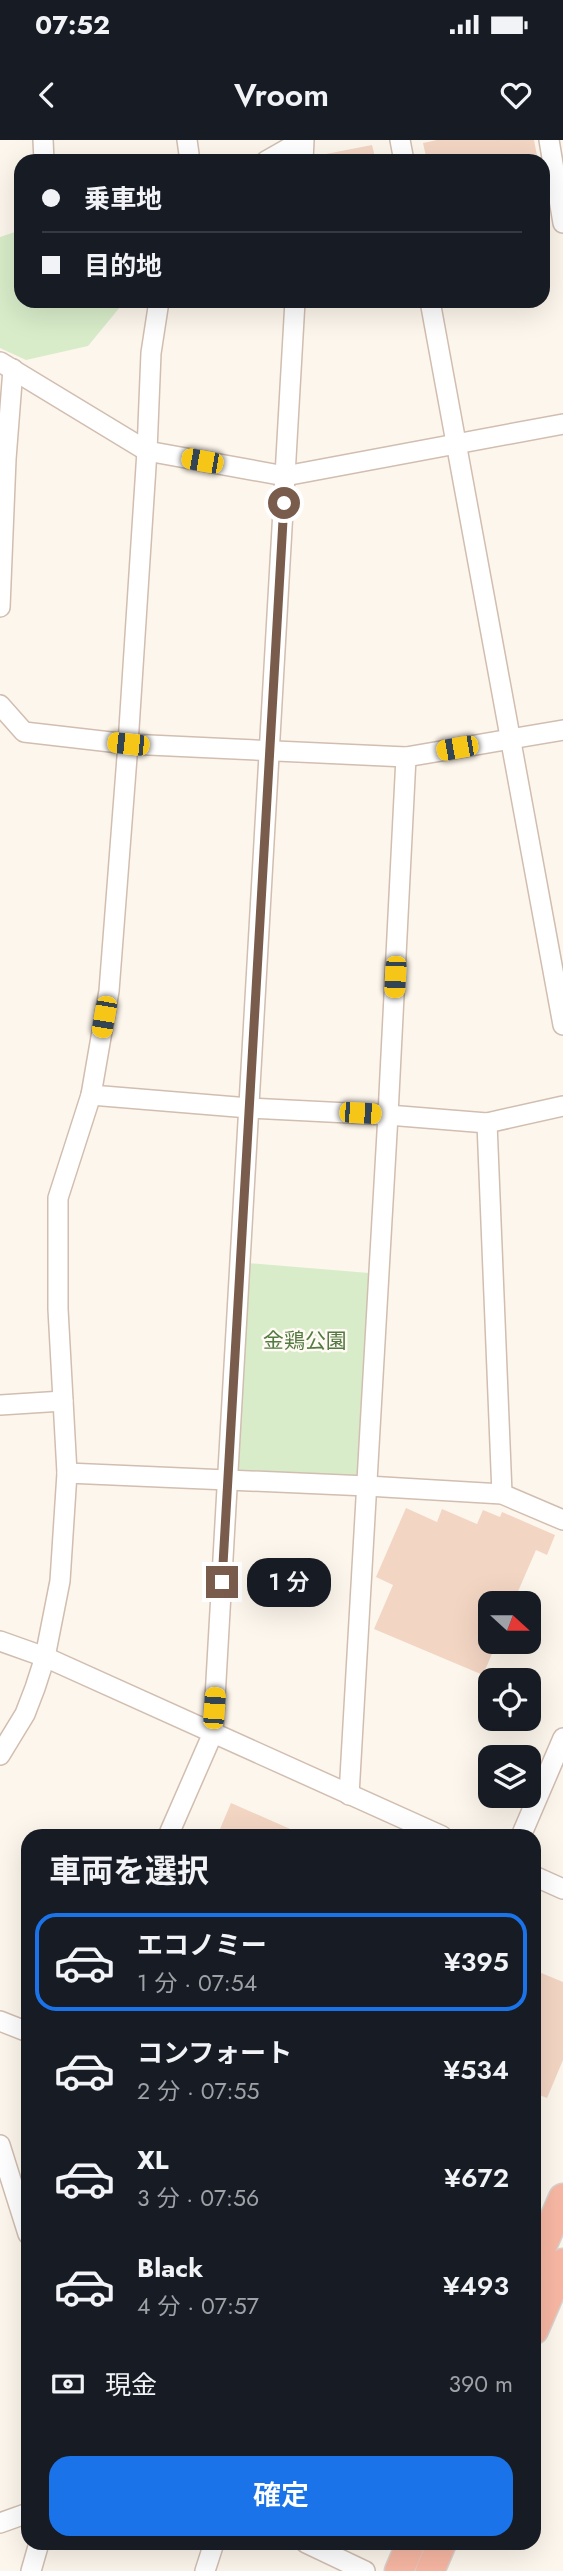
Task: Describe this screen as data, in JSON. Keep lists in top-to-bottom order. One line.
{"parks":["金鶏公園"],"north":"right","page":{"status":"07:52","header":"Vroom","banner":["乗車地","目的地"],"bubble":"1 分","heading":"車両を選択","list":[{"name":"エコノミー","note":"1 分 · 07:54","value":"¥395"},{"name":"コンフォート","note":"2 分 · 07:55","value":"¥534"},{"name":"XL","note":"3 分 · 07:56","value":"¥672"},{"name":"Black","note":"4 分 · 07:57","value":"¥493"}],"pay":["現金","390 m"],"buttons":"確定"}}
